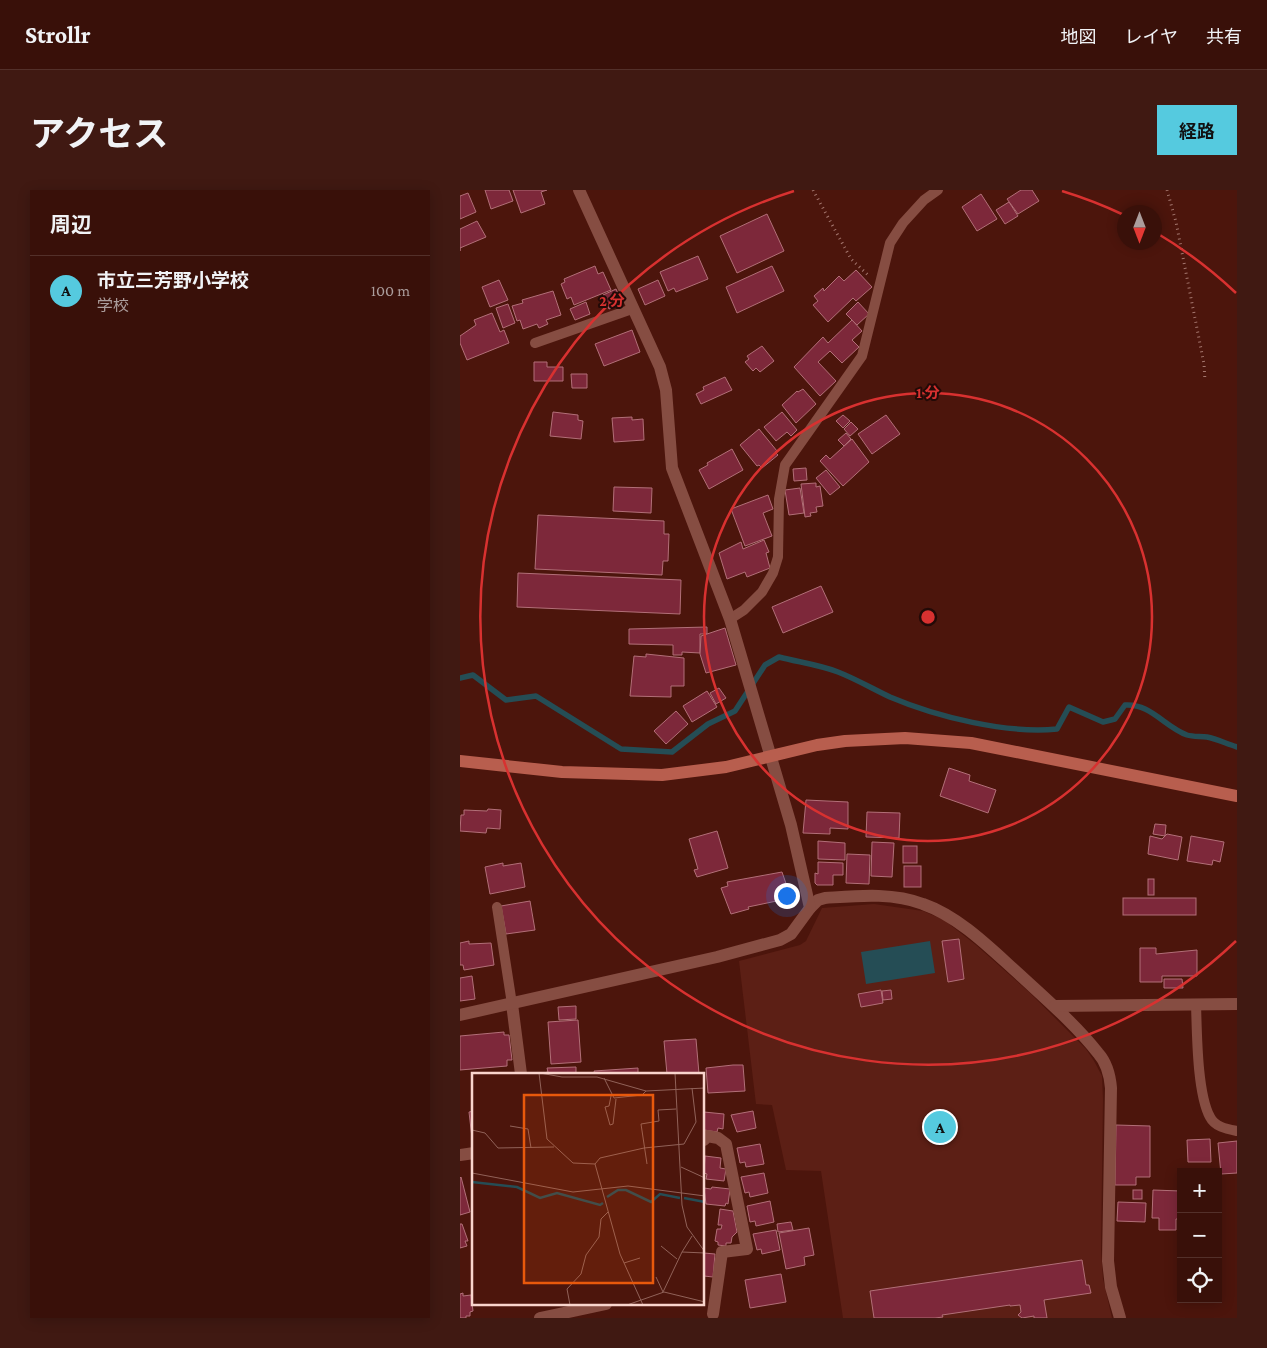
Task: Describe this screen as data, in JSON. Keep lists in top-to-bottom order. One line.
{"north":"bottom","page":{"header":"Strollr","nav":["地図","レイヤ","共有"],"title":"アクセス","buttons":"経路","heading":"周辺","list":[{"mark":"A","name":"市立三芳野小学校","note":"学校","value":"100 m"}],"pins":"A","map_buttons":["+","−"]},"rings":["2 分","1 分"]}
